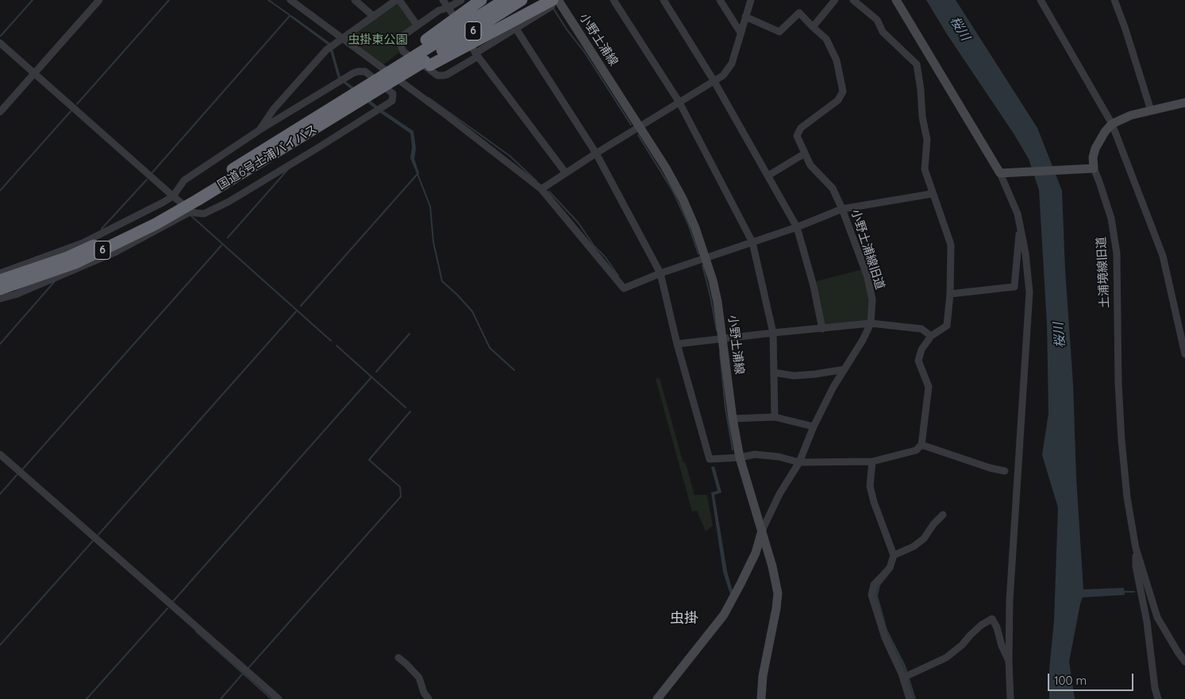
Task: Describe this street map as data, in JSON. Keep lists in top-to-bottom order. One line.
{"streets":{"highway":["6","国道6号土浦バイパス"],"main road":["小野土浦線"],"street":["小野土浦線旧道","土浦境線旧道"]},"crossings":[["小野土浦線","小野土浦線旧道"]],"districts":["虫掛"],"water":["桜川"],"parks":["虫掛東公園"],"scale_bar":"100 m"}
